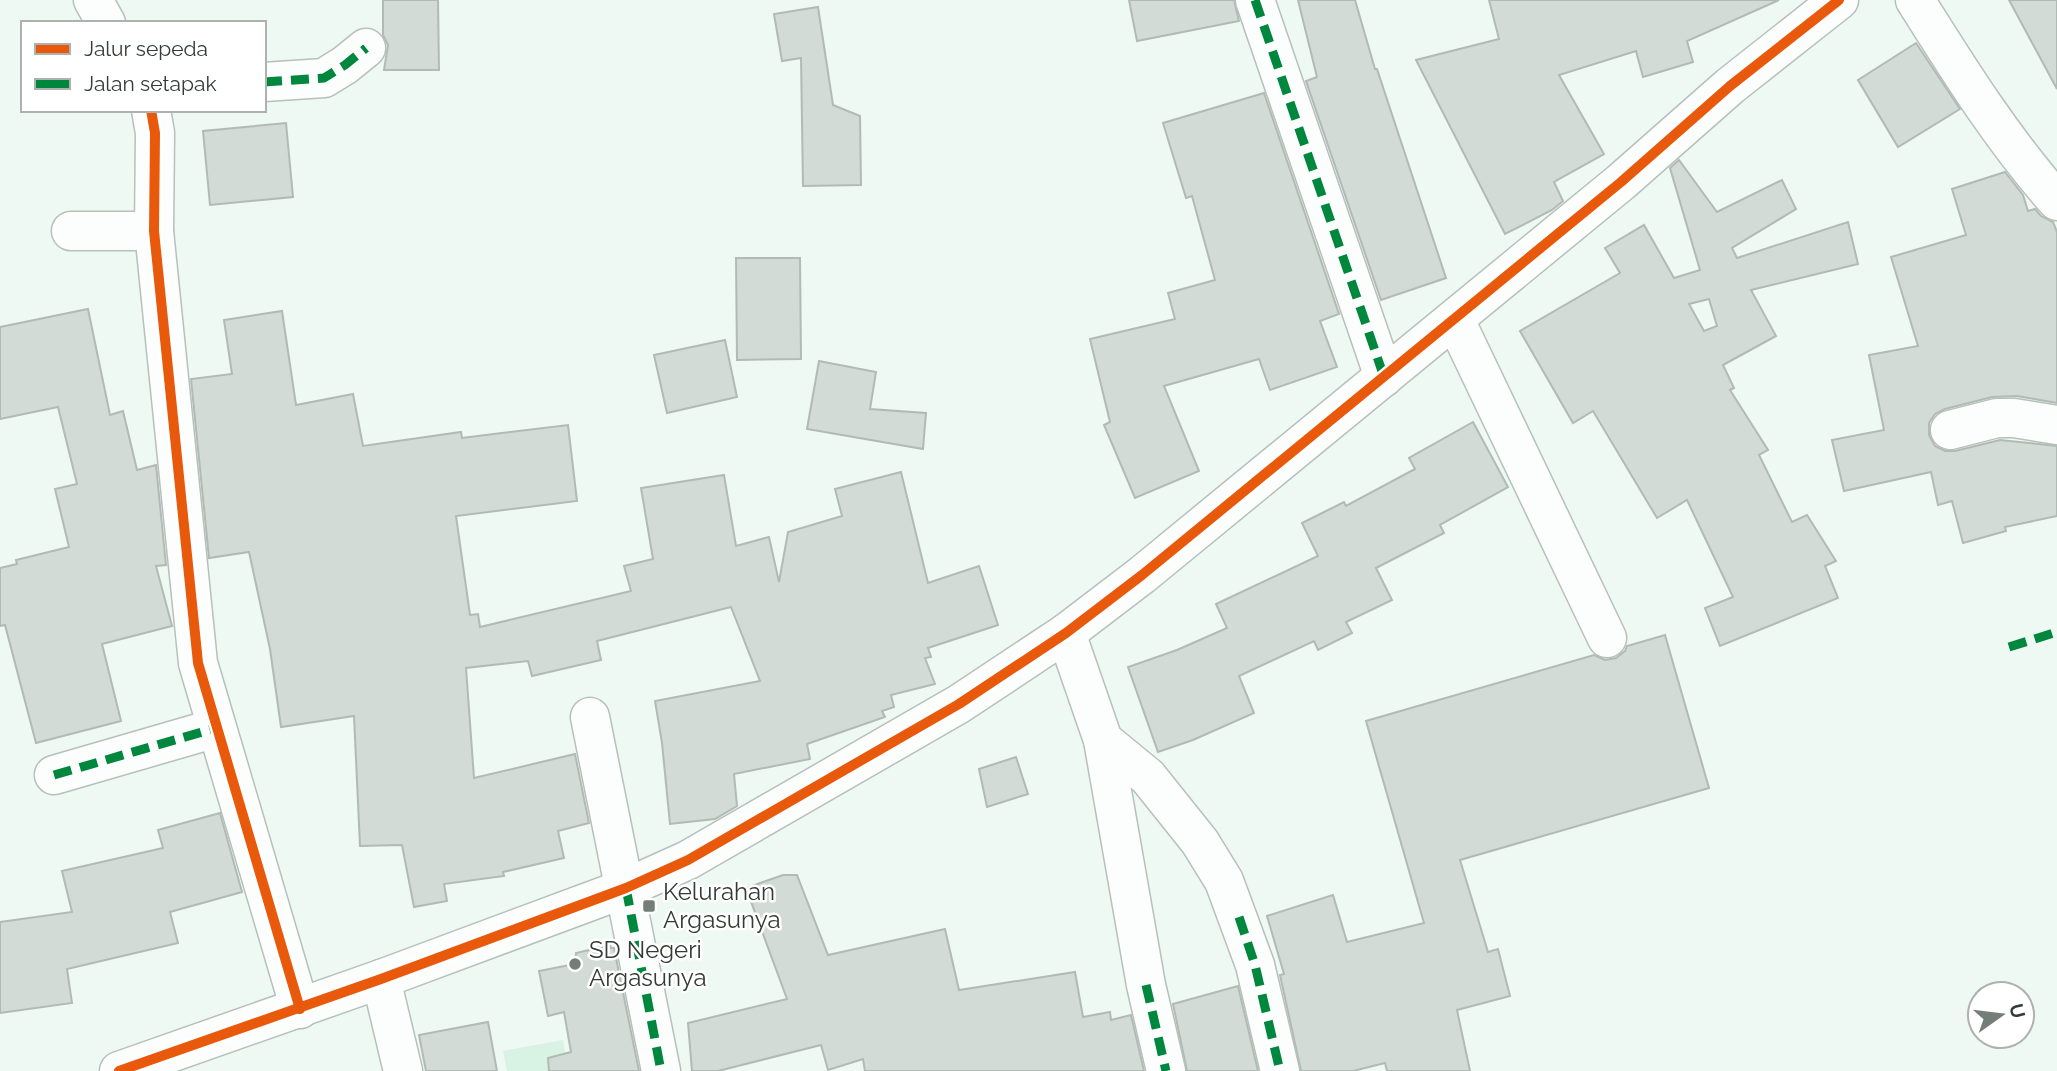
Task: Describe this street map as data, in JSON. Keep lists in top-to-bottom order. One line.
{"places":{"transit":["Kelurahan Argasunya"],"other":["SD Negeri Argasunya"]},"legend":["Jalur sepeda","Jalan setapak"],"north":"right"}
